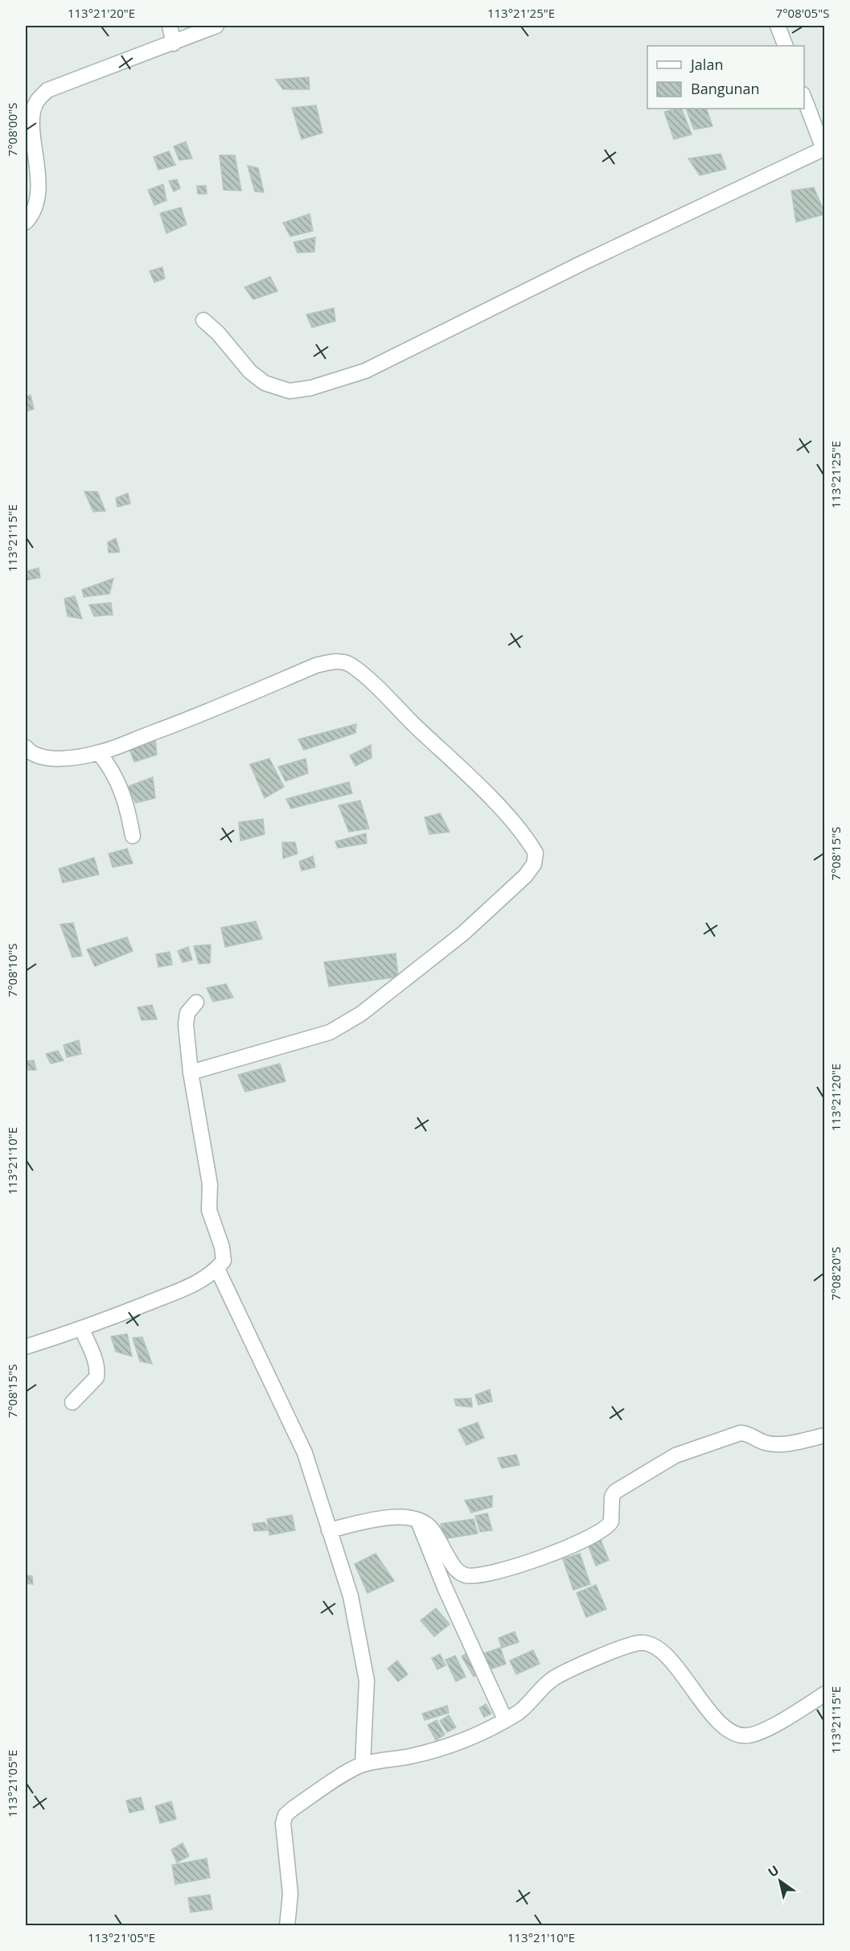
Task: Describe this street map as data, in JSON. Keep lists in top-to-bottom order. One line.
{"legend":["Jalan","Bangunan"],"north":"top left","coordinates":["113°21'20\"E","113°21'25\"E","7°08'05\"S","7°08'00\"S","113°21'15\"E","7°08'15\"S","7°08'10\"S","113°21'10\"E","7°08'20\"S","113°21'05\"E"]}
